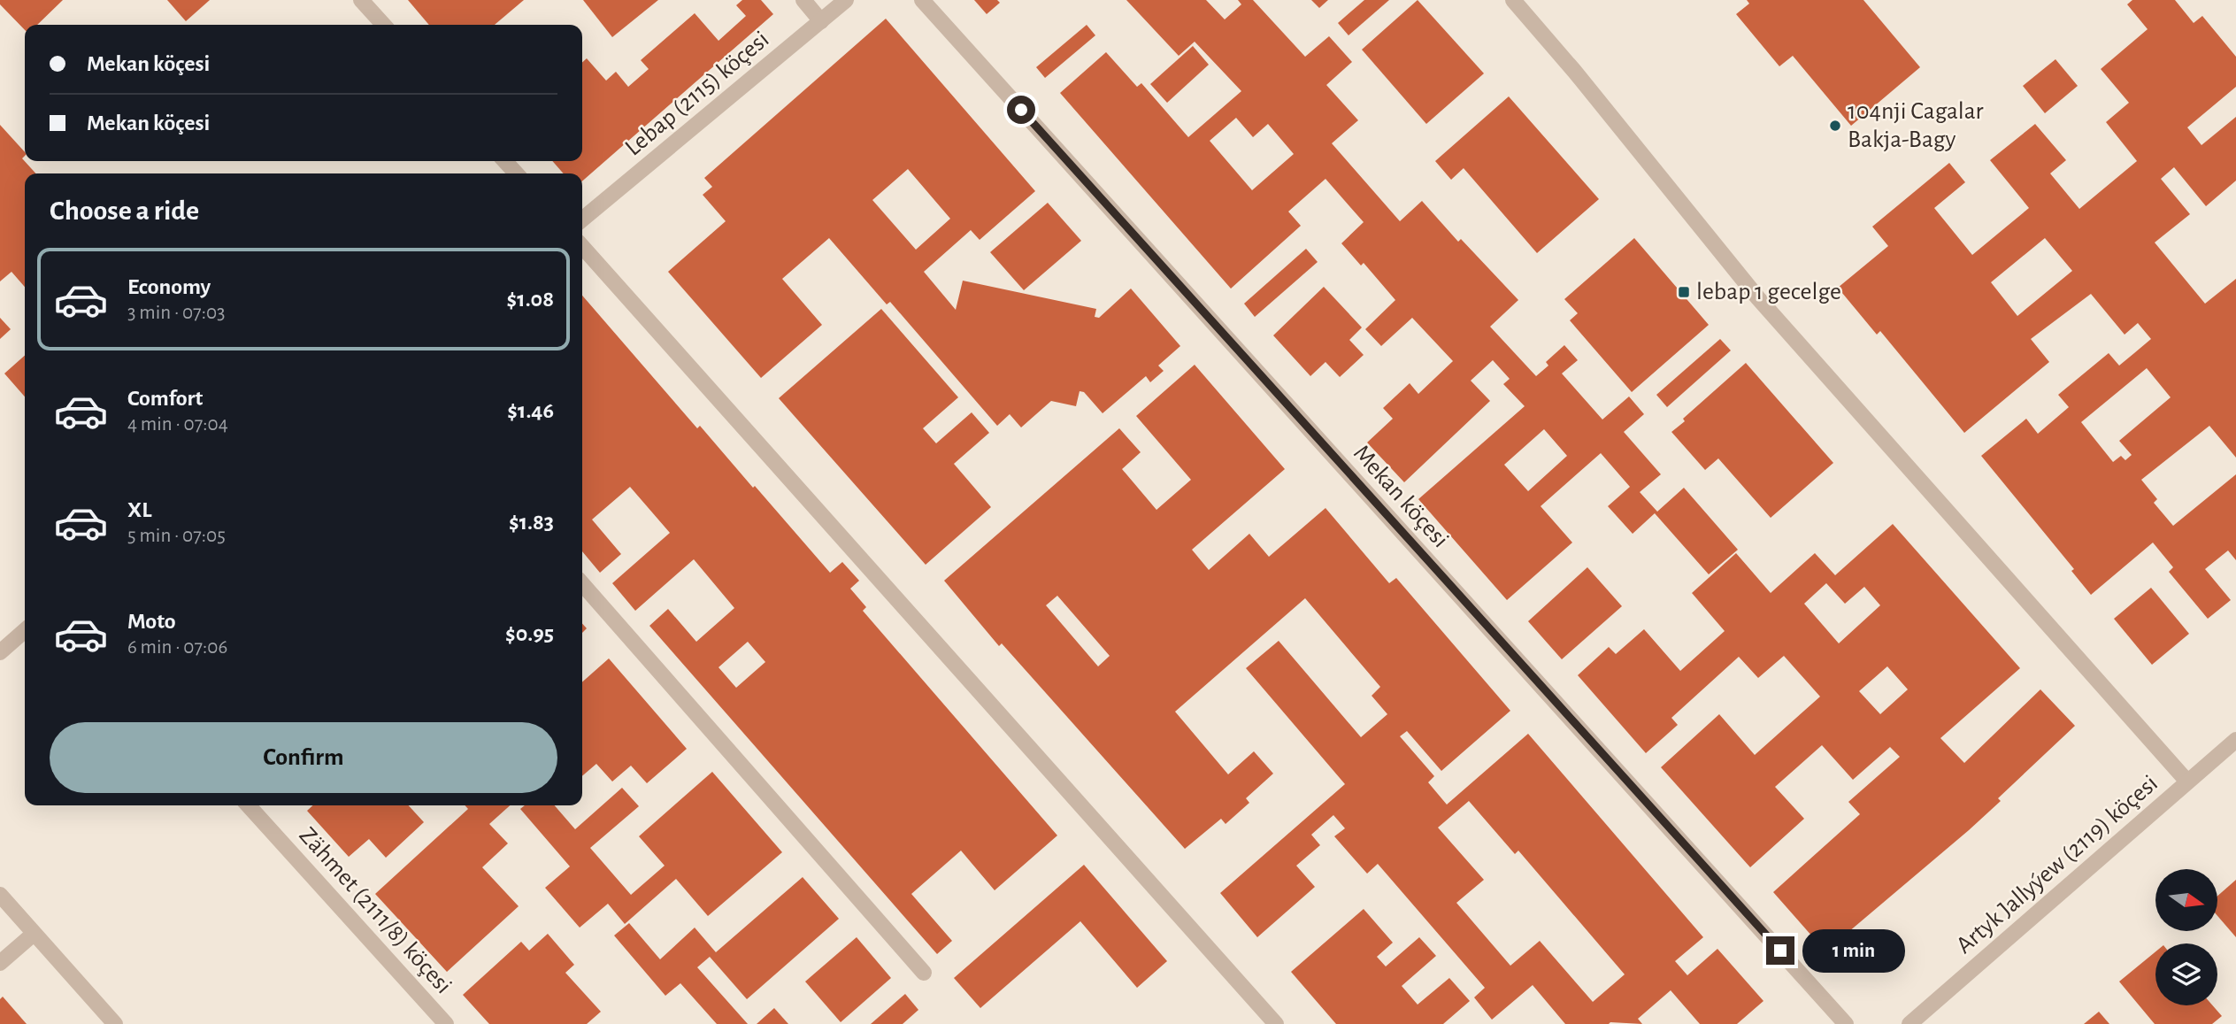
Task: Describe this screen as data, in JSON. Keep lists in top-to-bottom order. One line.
{"streets":{"street":["Lebap (2115) köçesi","Mekan köçesi","Artyk Jallyýew (2119) köçesi","Zähmet (2111/8) köçesi"]},"places":{"other":["104nji Cagalar Bakja-Bagy"],"transit":["lebap 1 gecelge"]},"north":"right","page":{"banner":["Mekan köçesi","Mekan köçesi"],"heading":"Choose a ride","list":[{"name":"Economy","note":"3 min · 07:03","value":"$1.08"},{"name":"Comfort","note":"4 min · 07:04","value":"$1.46"},{"name":"XL","note":"5 min · 07:05","value":"$1.83"},{"name":"Moto","note":"6 min · 07:06","value":"$0.95"}],"buttons":"Confirm","bubble":"1 min"}}
